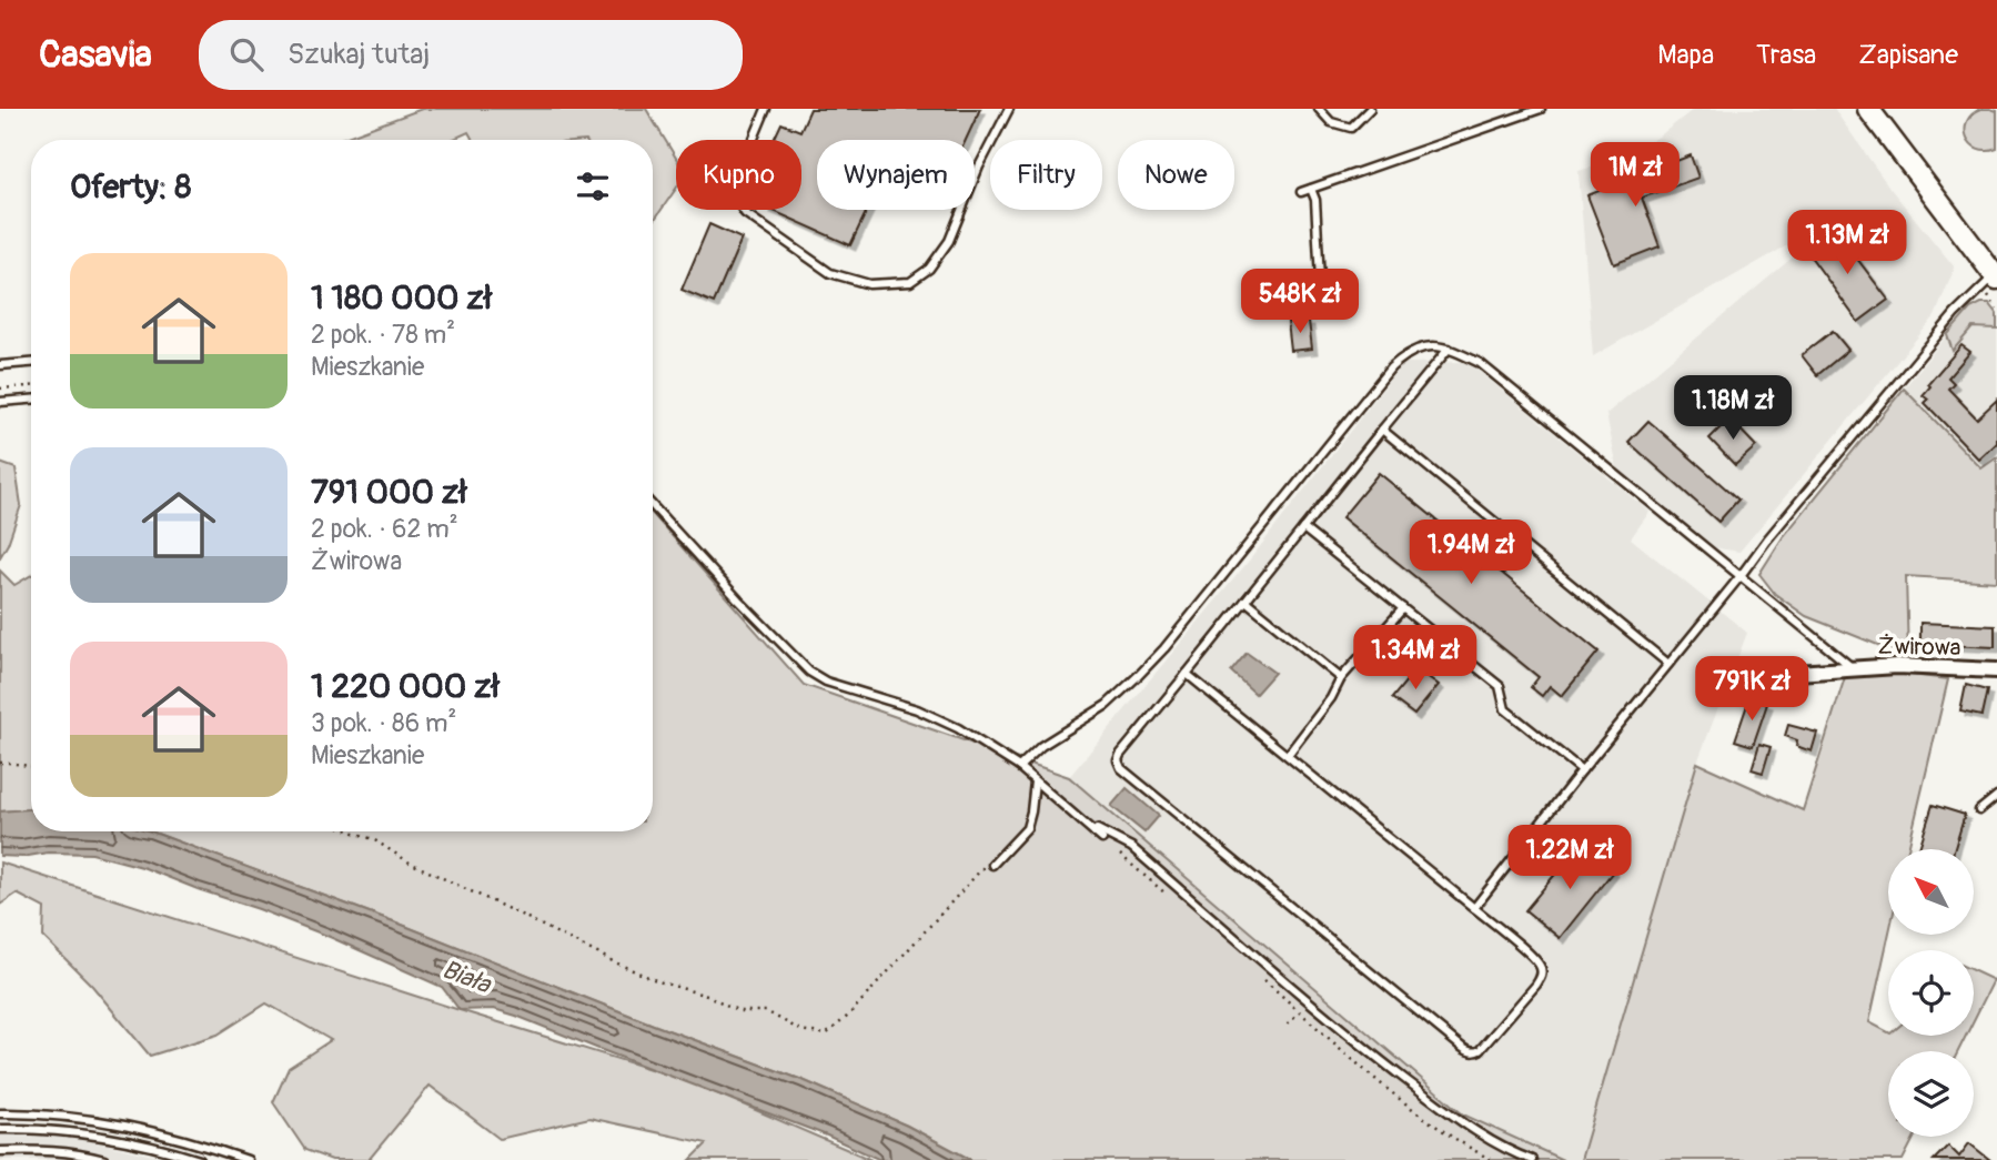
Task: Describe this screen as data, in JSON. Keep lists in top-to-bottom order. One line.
{"streets":{"street":["Żwirowa"]},"water":["Biała"],"north":"top left","page":{"header":"Casavia","search":"Szukaj tutaj","nav":["Mapa","Trasa","Zapisane"],"chip":["Kupno","Wynajem","Filtry","Nowe"],"heading":"Oferty: 8","price":["1M zł","1.13M zł","548K zł","1.18M zł","1.94M zł","1.34M zł","791K zł","1.22M zł"],"list":[{"name":"1 180 000 zł","note":"2 pok. · 78 m² · Mieszkanie"},{"name":"791 000 zł","note":"2 pok. · 62 m² · Żwirowa"},{"name":"1 220 000 zł","note":"3 pok. · 86 m² · Mieszkanie"}]}}
